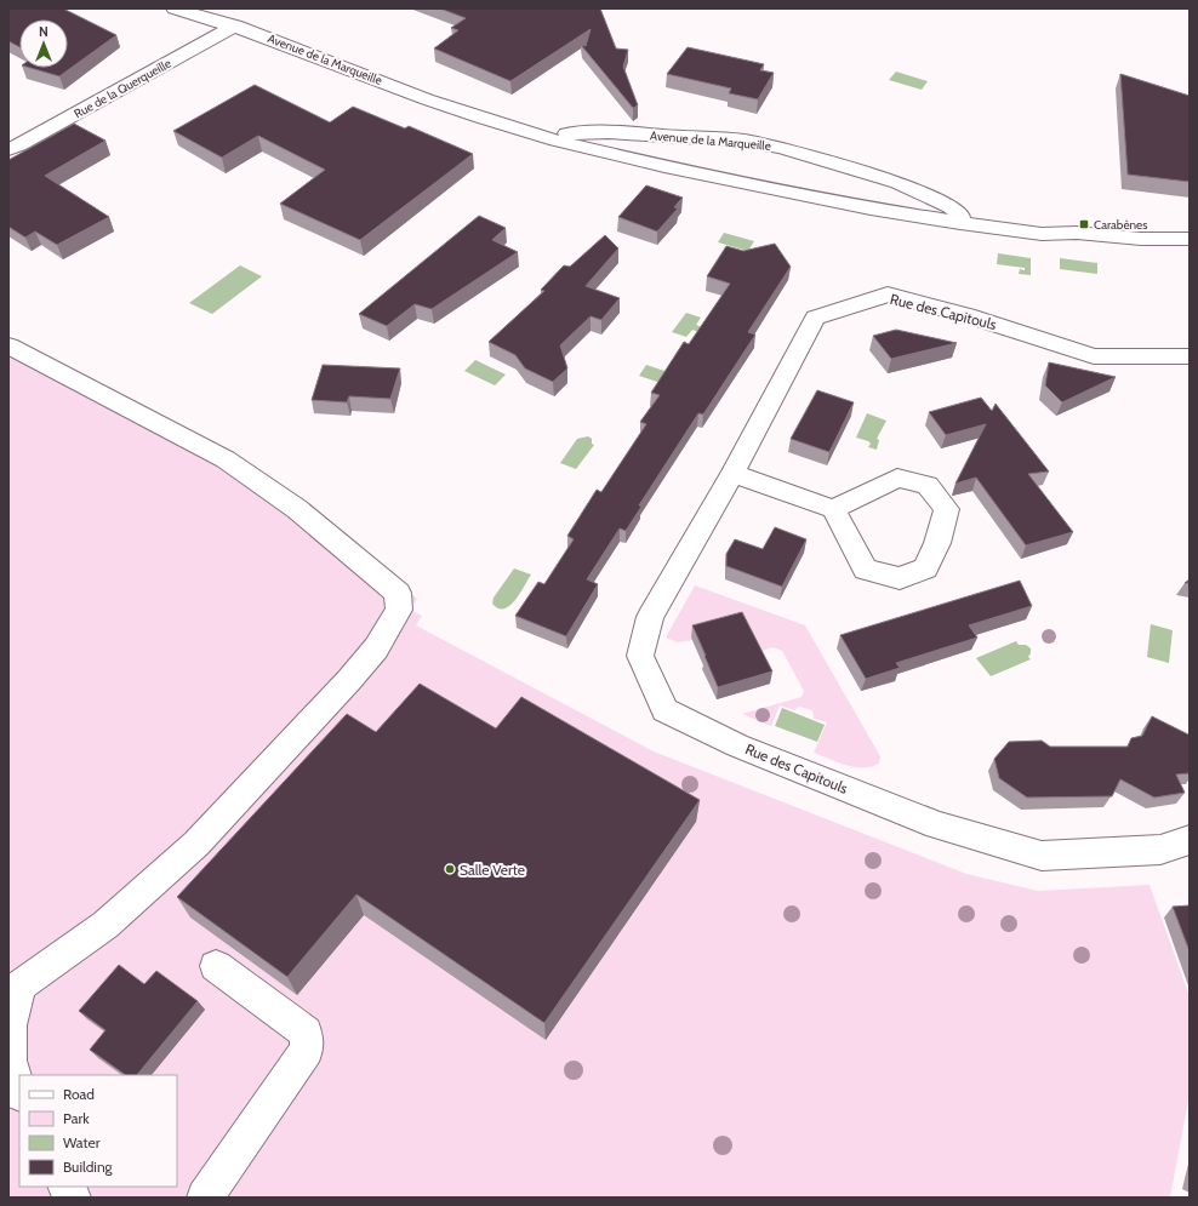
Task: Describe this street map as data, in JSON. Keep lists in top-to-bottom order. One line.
{"streets":{"street":["Avenue de la Marqueille","Rue de la Querqueille","Rue des Capitouls"]},"crossings":[["Avenue de la Marqueille","Rue de la Querqueille"]],"places":{"transit":["Carabènes"],"other":["Salle Verte"]},"legend":["Road","Park","Water","Building"],"north":"top"}
